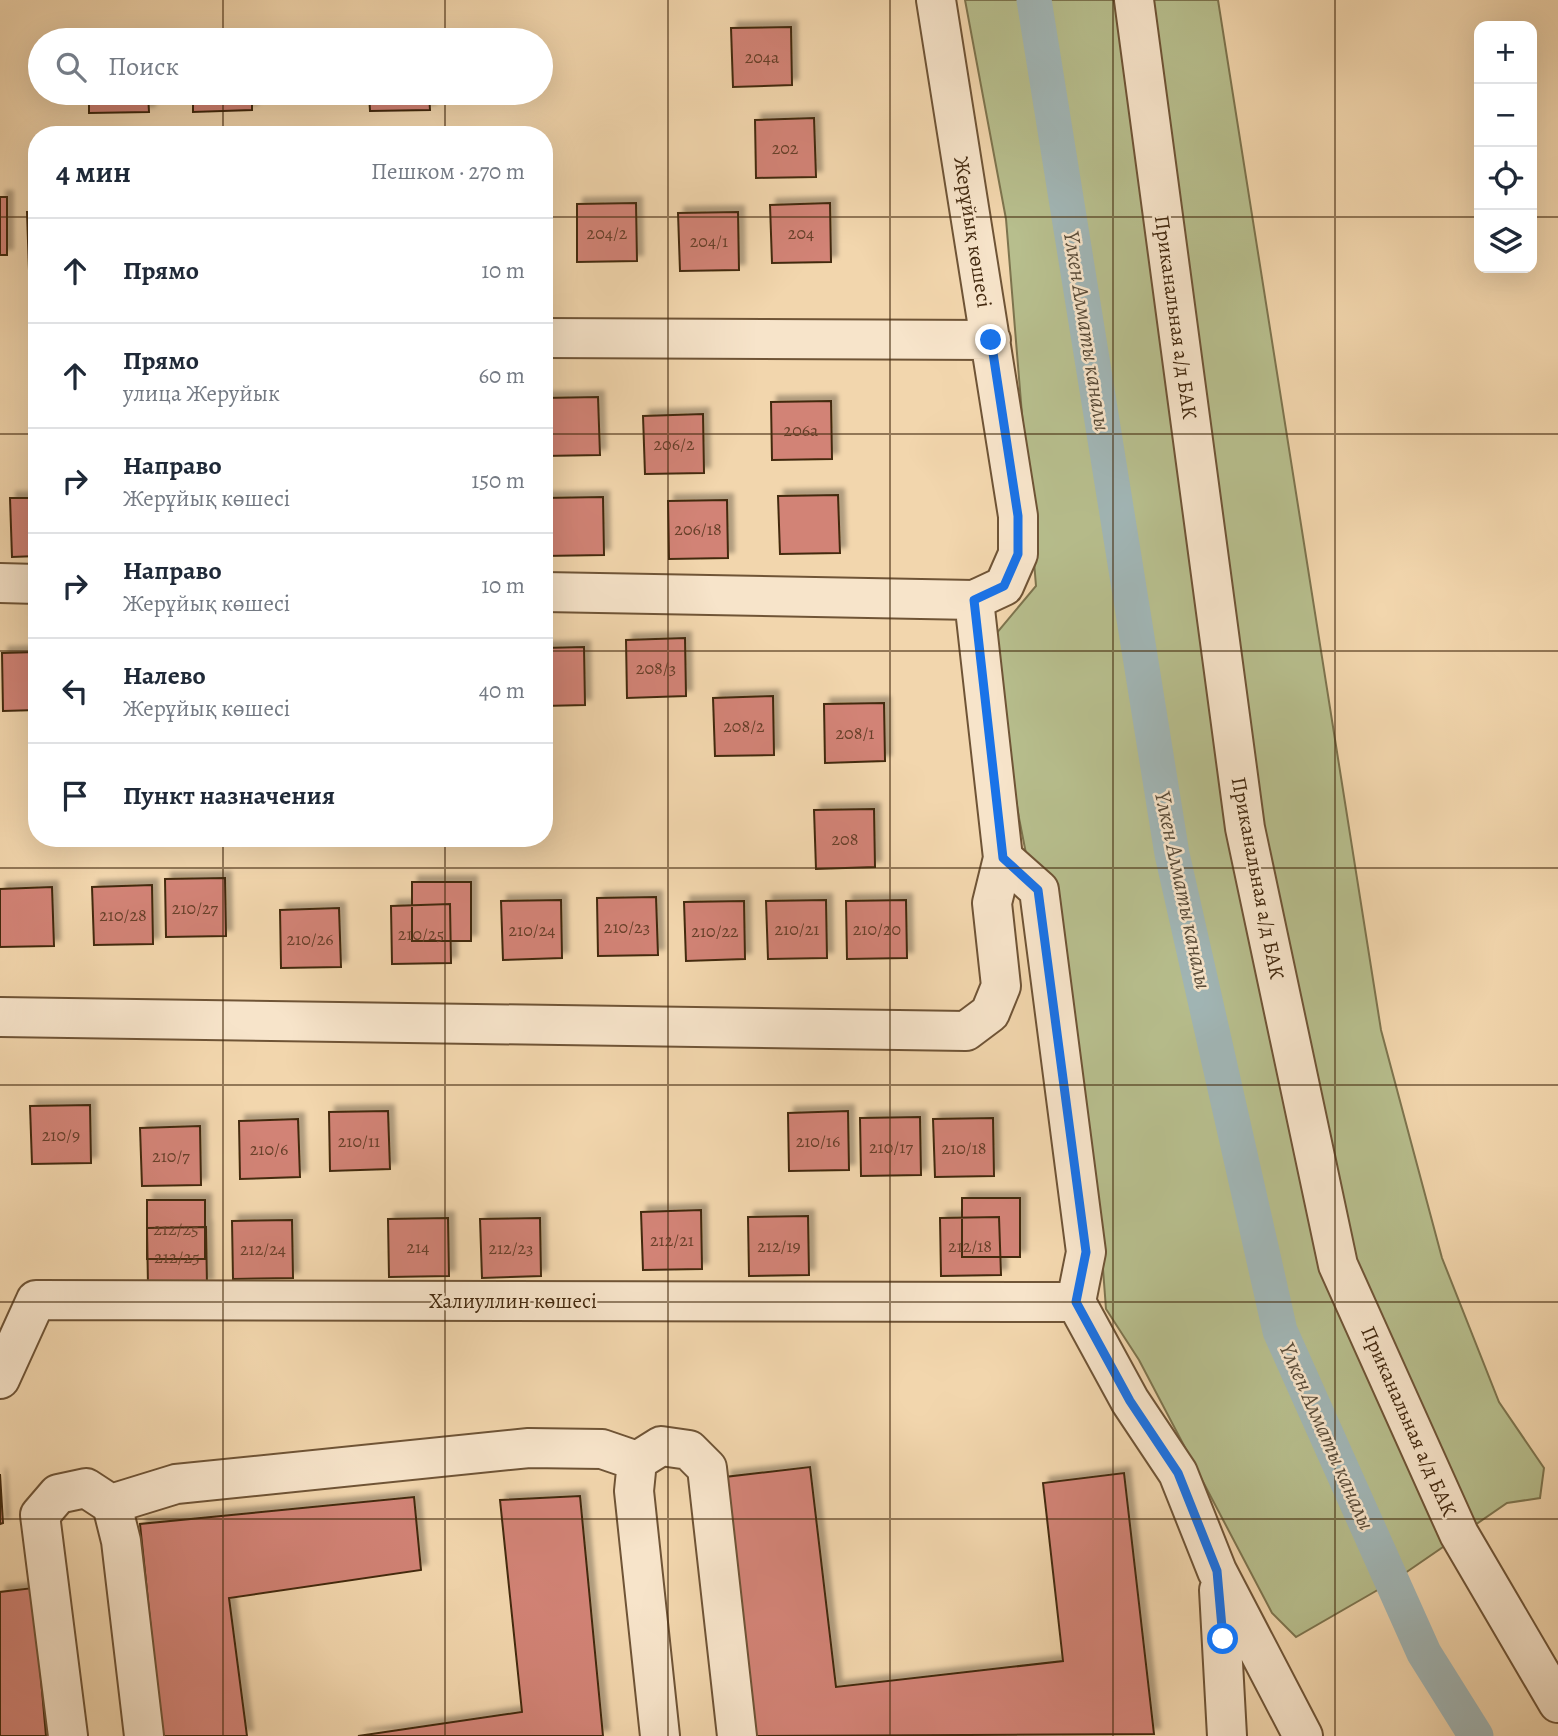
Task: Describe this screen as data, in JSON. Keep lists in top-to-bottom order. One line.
{"streets":{"street":["Жерұйық көшесі","Приканальная а/д БАК","Халиуллин көшесі"]},"water":["Үлкен Алматы каналы"],"house_numbers":["204а","202","204/2","204","204/1","206а","206/2","206/18","208/3","208/2","208/1","208","210/27","210/28","210/23","210/21","210/20","210/24","210/22","210/25","210/26","210/9","210/11","210/16","210/17","210/18","210/6","210/7","212/25","212/21","212/19","212/18","214","212/23","212/24","212/25"],"page":{"map_buttons":["+","−"],"search":"Поиск","heading":["4 мин","Пешком · 270 m"],"list":[["Прямо","10 m"],["Прямо","улица Жеруйык","60 m"],["Направо","Жерұйық көшесі","150 m"],["Направо","Жерұйық көшесі","10 m"],["Налево","Жерұйық көшесі","40 m"],"Пункт назначения"]}}
